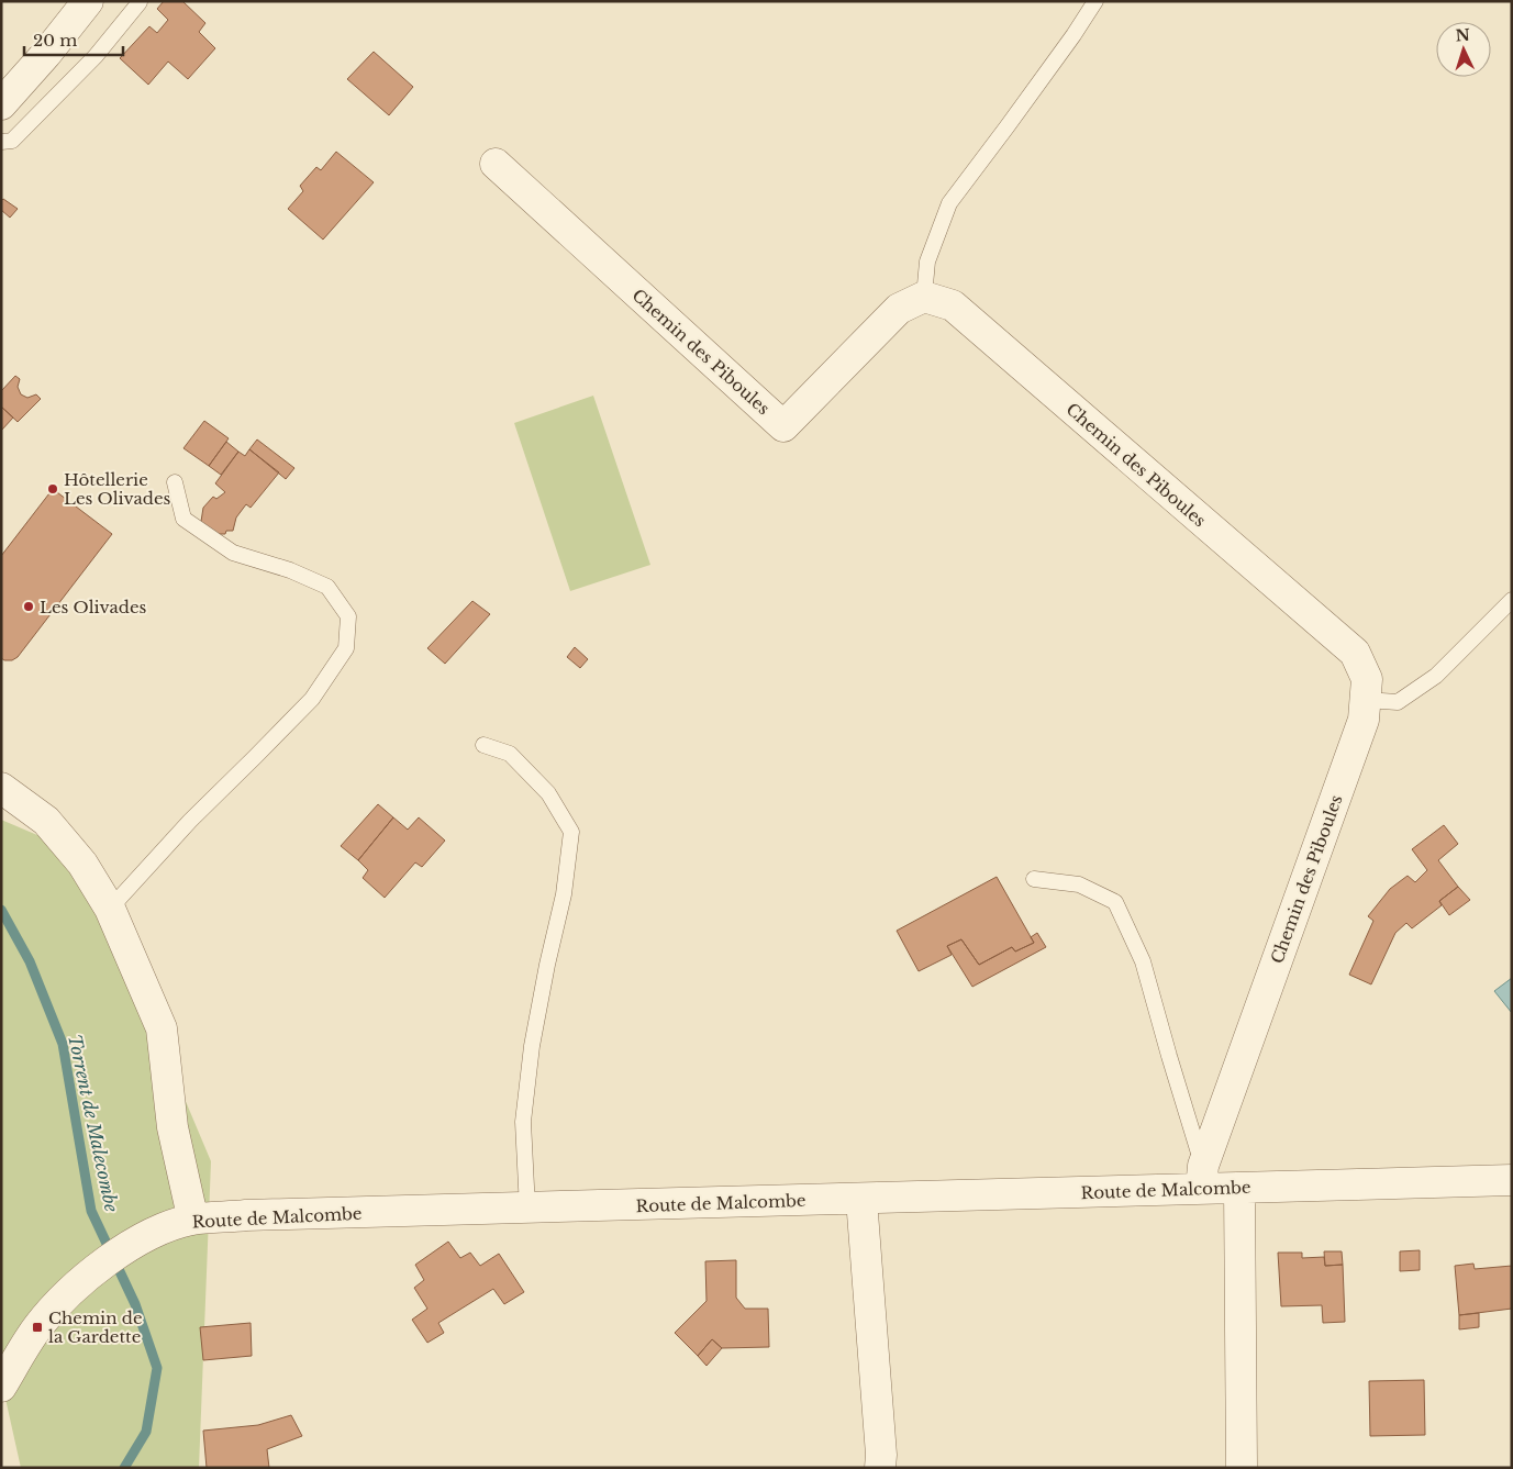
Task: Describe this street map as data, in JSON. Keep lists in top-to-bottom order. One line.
{"streets":{"street":["Chemin des Piboules","Route de Malcombe"]},"crossings":[["Chemin des Piboules","Route de Malcombe"]],"water":["Torrent de Malecombe"],"places":{"other":["Hôtellerie Les Olivades","Les Olivades"],"transit":["Chemin de la Gardette"]},"scale_bar":"20 m","north":"top"}
